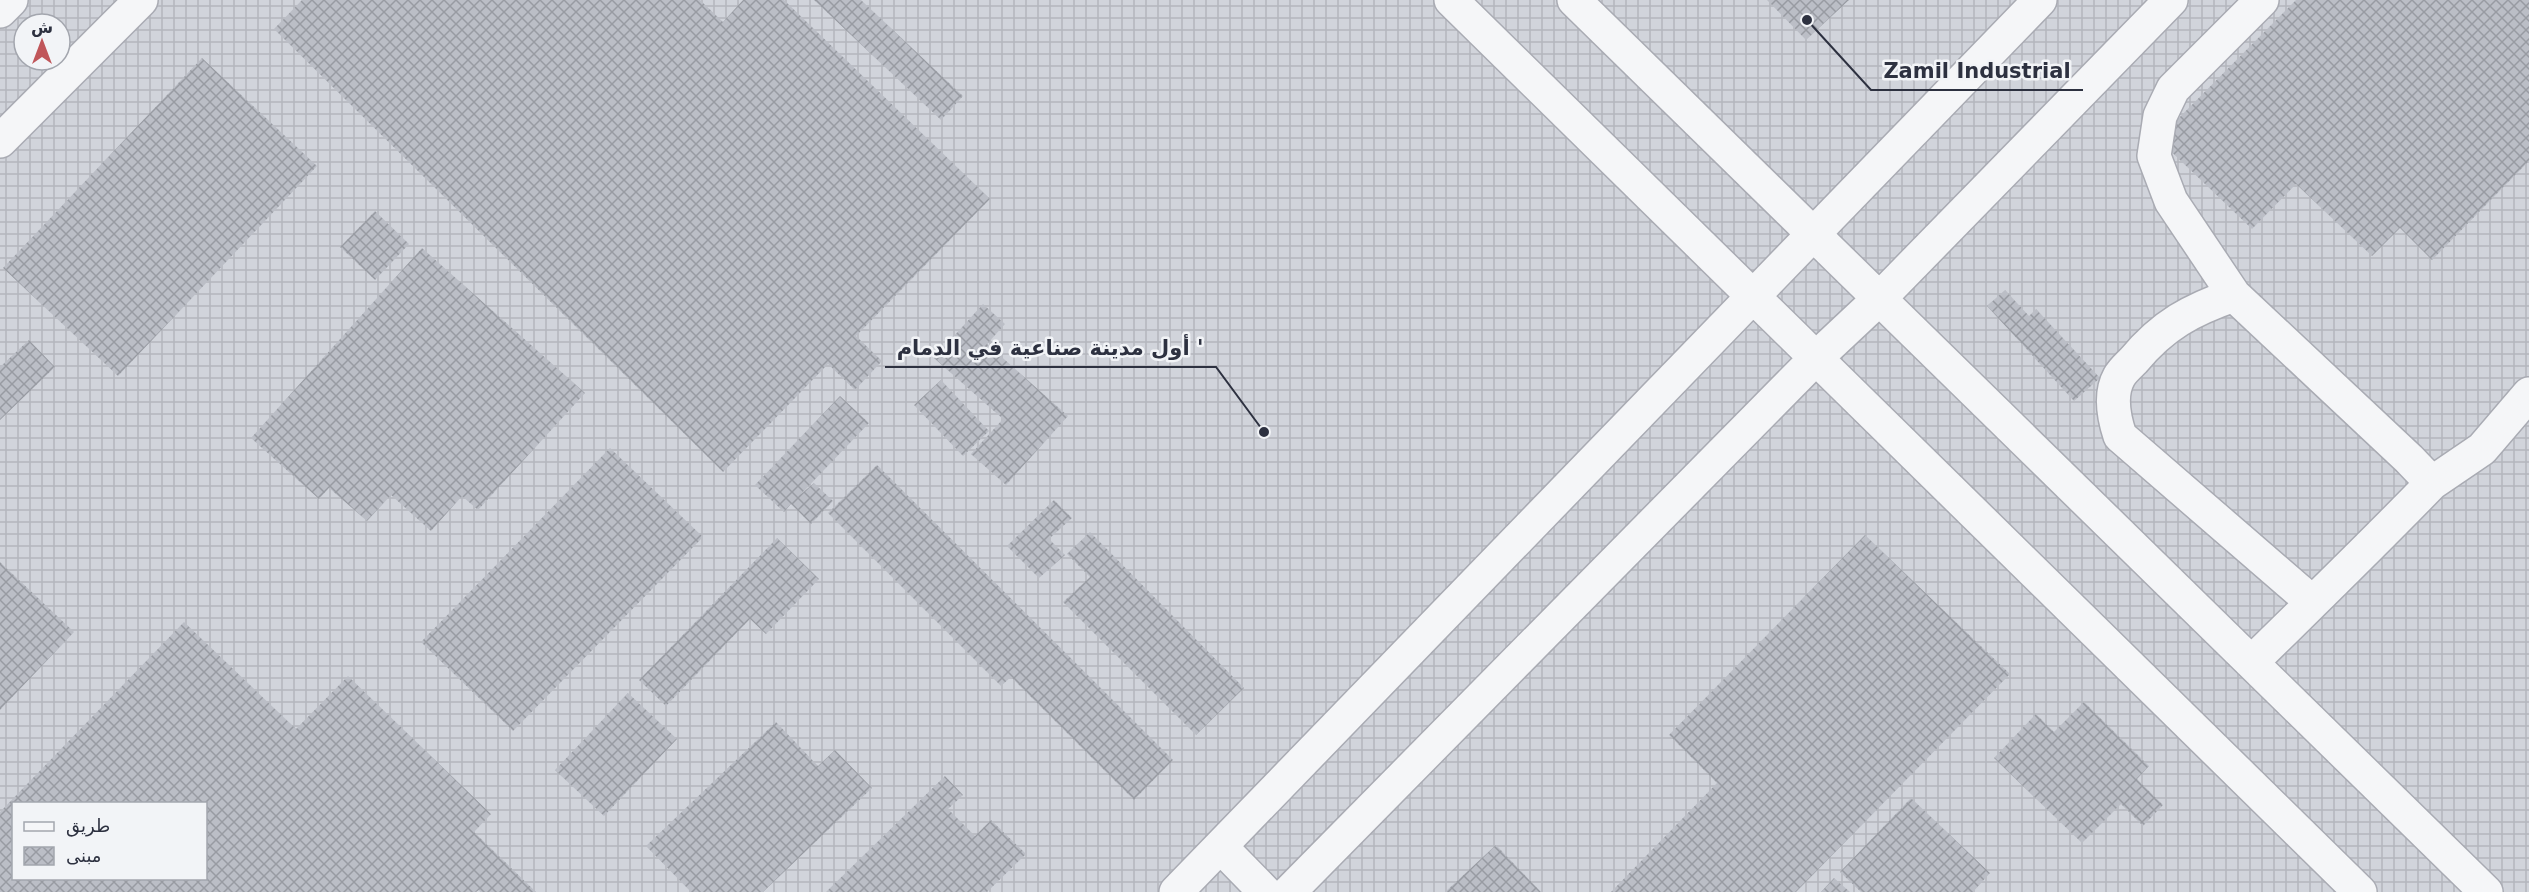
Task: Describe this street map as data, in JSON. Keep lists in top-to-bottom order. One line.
{"places":["Zamil Industrial","أول مدينة صناعية في الدمام '"],"legend":["طريق","مبنى"],"north":"top"}
